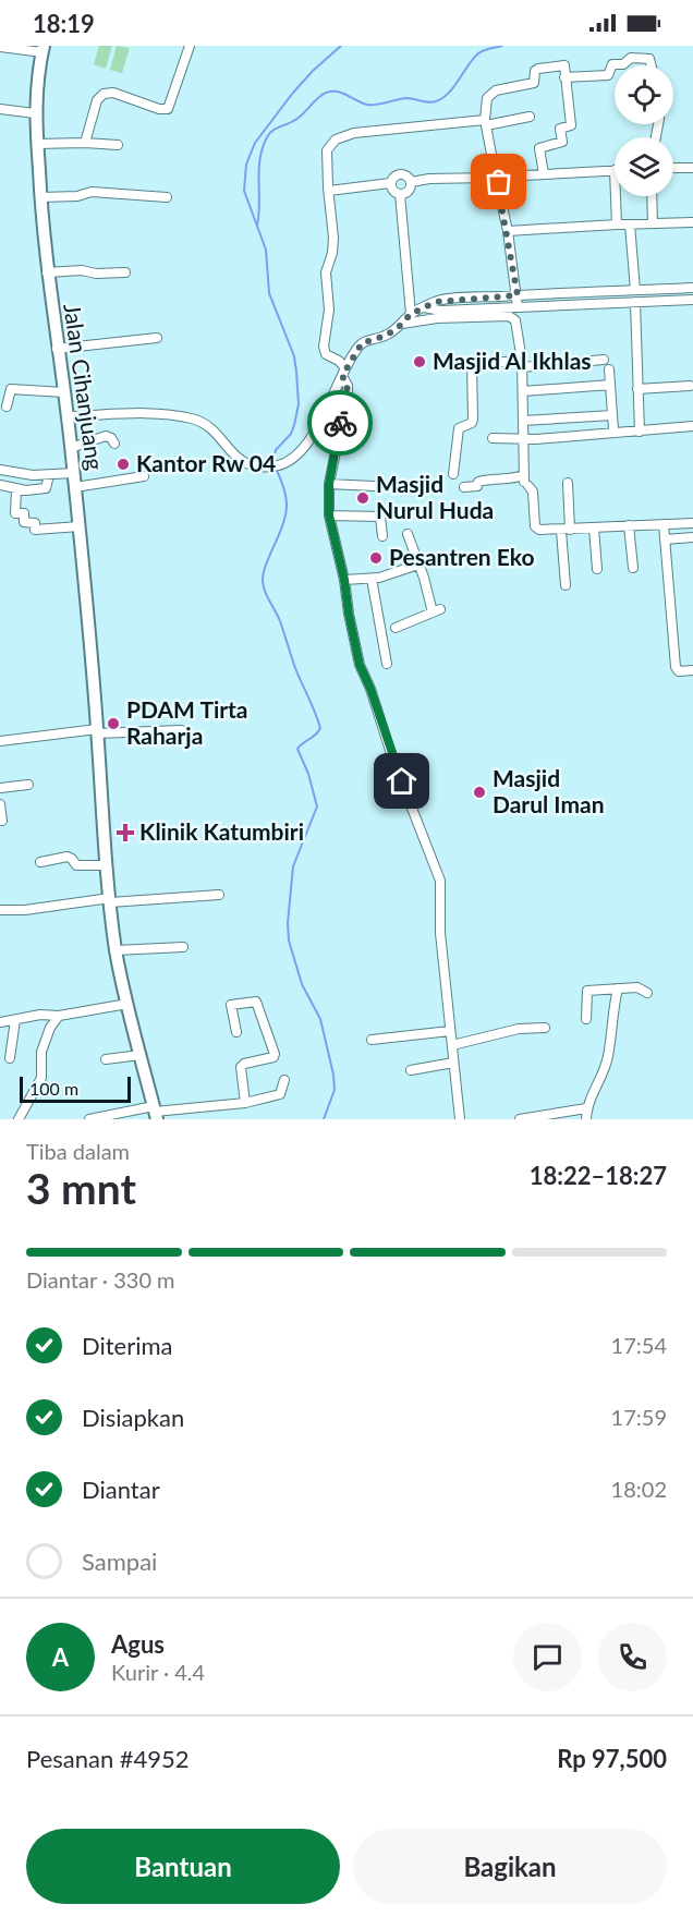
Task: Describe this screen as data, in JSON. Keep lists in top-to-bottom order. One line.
{"streets":{"main road":["Jalan Cihanjuang"]},"places":{"other":["Masjid Al Ikhlas","Kantor Rw 04","Masjid Nurul Huda","Pesantren Eko","PDAM Tirta Raharja","Masjid Darul Iman"],"health":["Klinik Katumbiri"]},"scale_bar":"100 m","page":{"status":"18:19","scale":"100 m","heading":["3 mnt","Tiba dalam","18:22–18:27"],"panel":["Agus","Kurir · 4.4","Pesanan #4952","Rp 97,500"],"bar":"Diantar · 330 m","list":[["Diterima","17:54"],["Disiapkan","17:59"],["Diantar","18:02"],"Sampai"],"round":"A","buttons":["Bantuan","Bagikan"]}}
